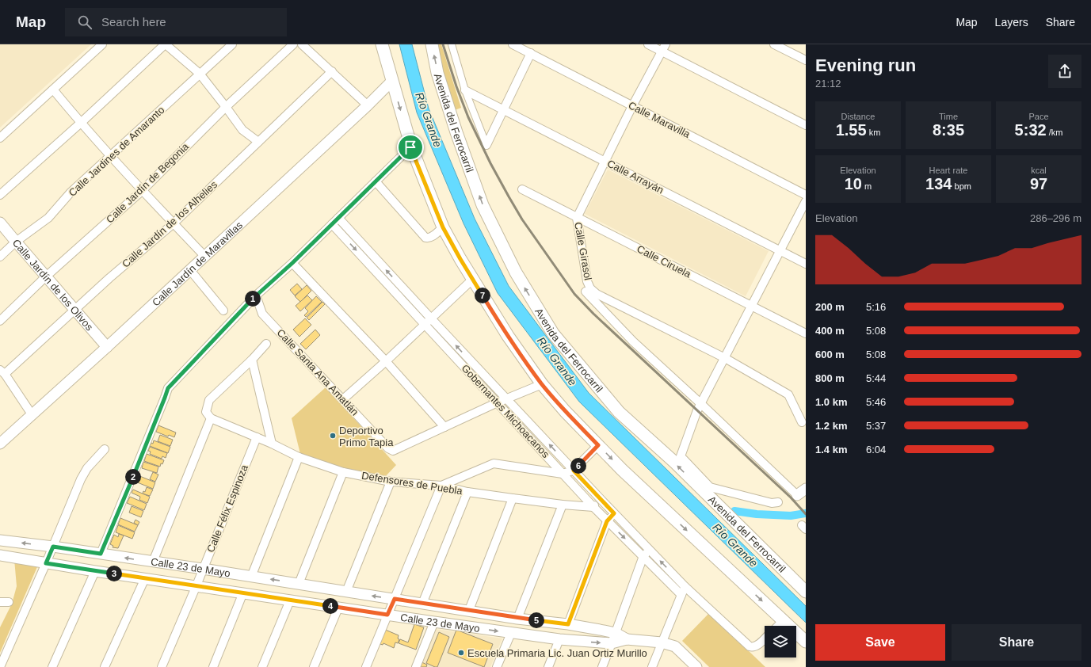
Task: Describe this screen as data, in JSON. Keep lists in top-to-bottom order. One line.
{"streets":{"main road":["Avenida del Ferrocarril"],"street":["Calle Maravilla","Calle Jardines de Amaranto","Calle Arrayán","Calle Jardín de Begonia","Calle Jardín de los Alhelies","Calle Girasol","Calle Ciruela","Calle Jardín de Maravillas","Calle Jardín de los Olivos","Calle Santa Ana Amatlán","Gobernantes Michoacanos","Defensores de Puebla","Calle Félix Espinoza","Calle 23 de Mayo"]},"crossings":[["Calle Maravilla","Calle Girasol"],["Avenida del Ferrocarril","Calle Arrayán"],["Calle Jardines de Amaranto","Calle Jardín de los Olivos"],["Calle Arrayán","Calle Girasol"],["Calle Jardín de Begonia","Calle Jardín de los Olivos"],["Calle Jardín de los Alhelies","Calle Jardín de los Olivos"],["Calle Girasol","Calle Ciruela"],["Calle Jardín de Maravillas","Calle Jardín de los Olivos"],["Calle Santa Ana Amatlán","Gobernantes Michoacanos"],["Gobernantes Michoacanos","Defensores de Puebla"],["Defensores de Puebla","Calle Félix Espinoza"],["Calle Félix Espinoza","Calle 23 de Mayo"]],"water":["Río Grande"],"places":["Deportivo Primo Tapia","Escuela Primaria Lic. Juan Ortiz Murillo"],"page":{"header":"Map","search":"Search here","nav":["Map","Layers","Share"],"heading":["Evening run","21:12"],"stats":[["Distance","1.55 km"],["Time","8:35"],["Pace","5:32 /km"],["Elevation","10 m"],["Heart rate","134 bpm"],["kcal","97"]],"chart":["Elevation","286–296 m"],"pins":["7","1","6","2","3","4","5"],"list":[{"name":"200 m","note":"5:16"},{"name":"400 m","note":"5:08"},{"name":"600 m","note":"5:08"},{"name":"800 m","note":"5:44"},{"name":"1.0 km","note":"5:46"},{"name":"1.2 km","note":"5:37"},{"name":"1.4 km","note":"6:04"}],"buttons":["Save","Share"]}}
